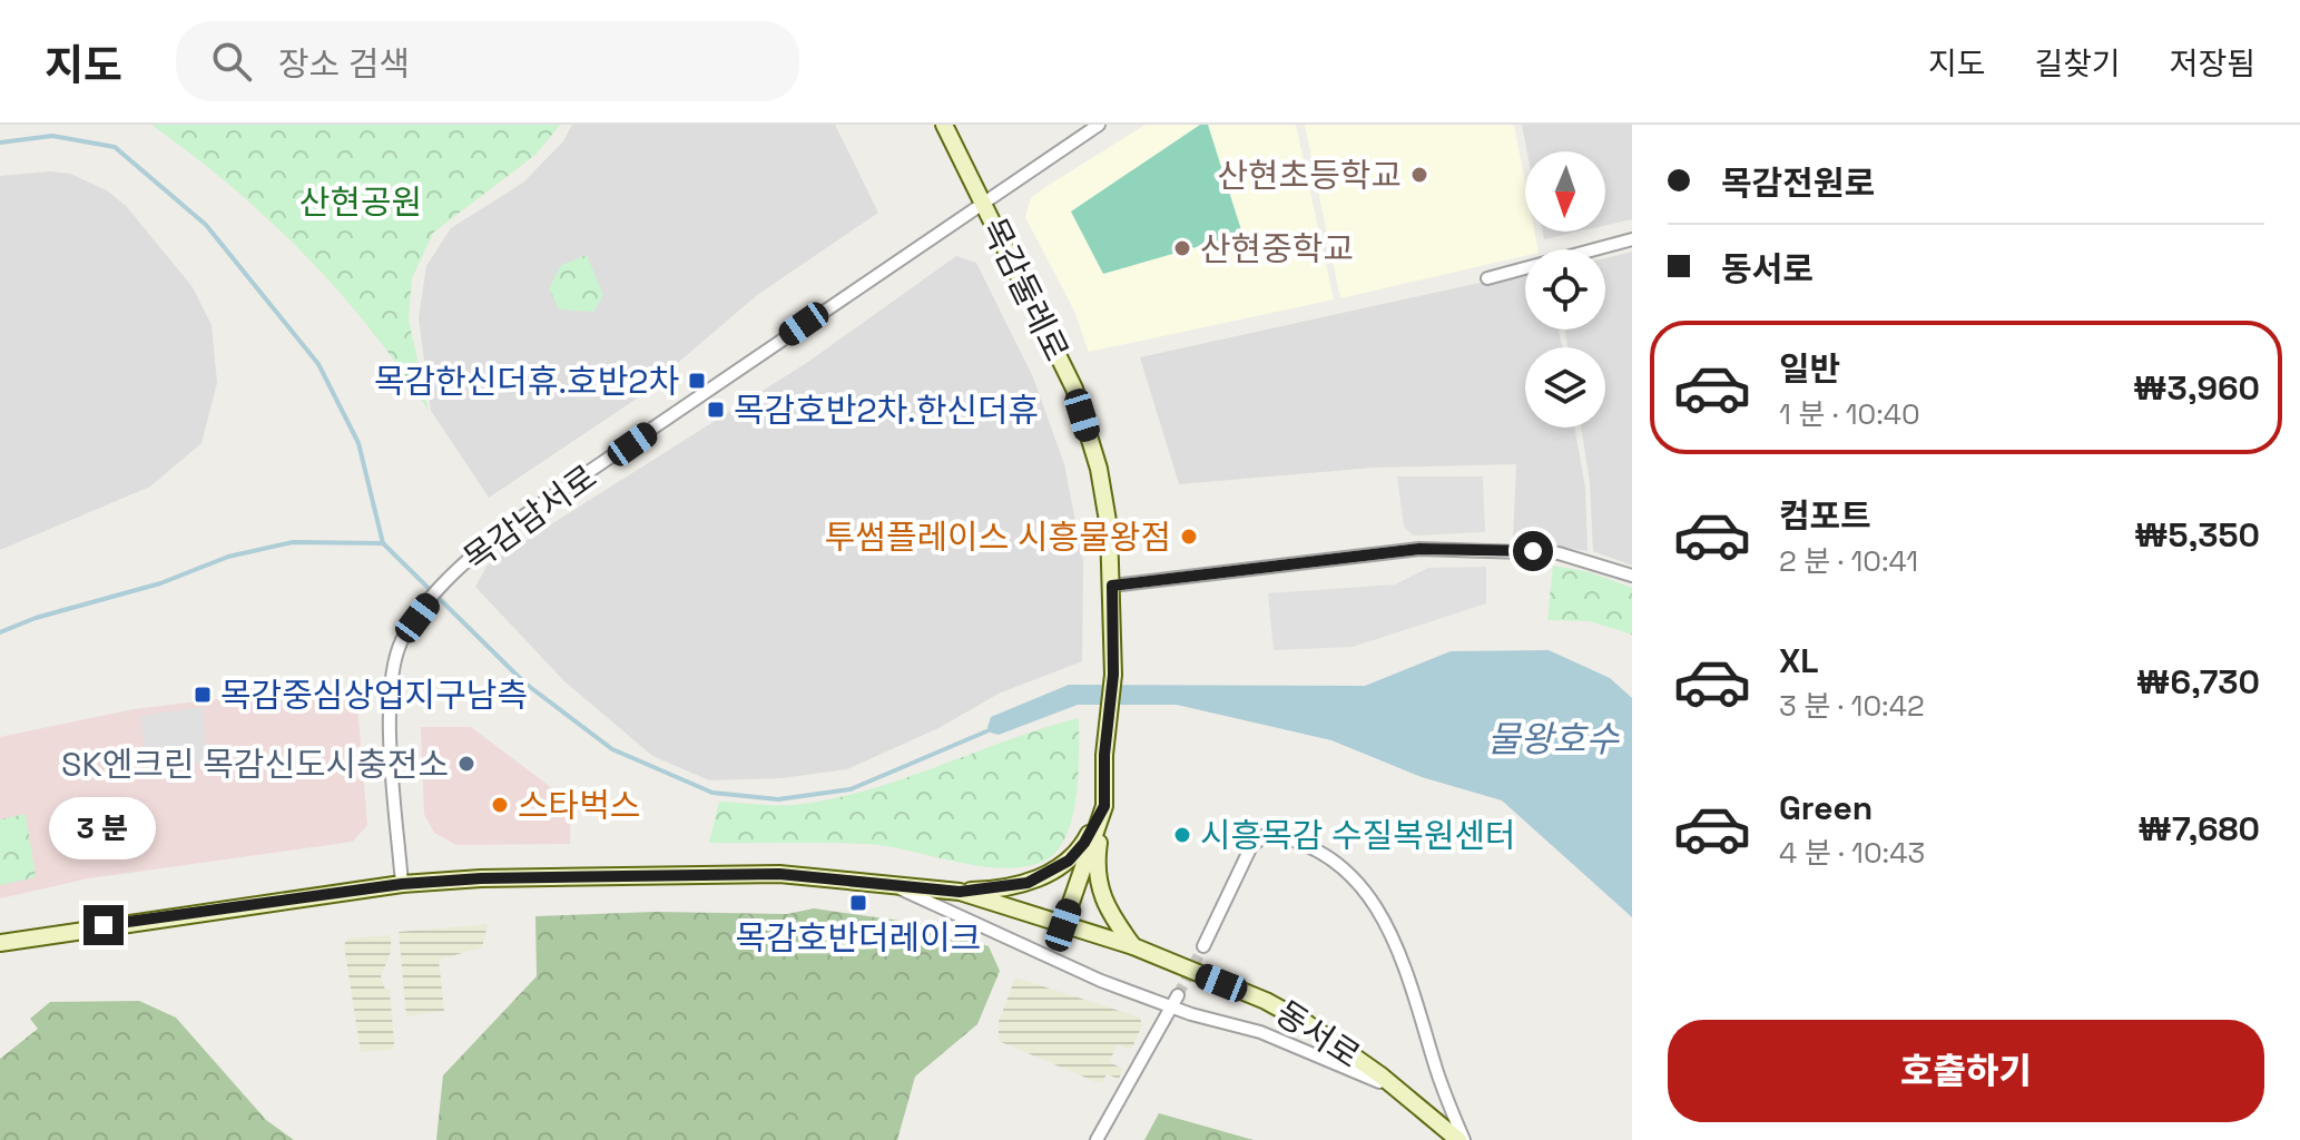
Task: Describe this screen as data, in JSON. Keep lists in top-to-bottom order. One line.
{"streets":{"main road":["목감둘레로","동서로"],"street":["목감남서로"]},"crossings":[["목감둘레로","목감남서로"],["목감남서로","동서로"]],"water":["물왕호수"],"parks":["산현공원"],"places":{"other":["산현초등학교","산현중학교","투썸플레이스 시흥물왕점","SK엔크린 목감신도시충전소","스타벅스","시흥목감 수질복원센터"],"transit":["목감한신더휴.호반2차","목감호반2차.한신더휴","목감중심상업지구남측","목감호반더레이크"]},"north":"bottom","page":{"header":"지도","search":"장소 검색","nav":["지도","길찾기","저장됨"],"banner":["목감전원로","동서로"],"list":[{"name":"일반","note":"1 분 · 10:40","value":"₩3,960"},{"name":"컴포트","note":"2 분 · 10:41","value":"₩5,350"},{"name":"XL","note":"3 분 · 10:42","value":"₩6,730"},{"name":"Green","note":"4 분 · 10:43","value":"₩7,680"}],"bubble":"3 분","buttons":"호출하기"}}
